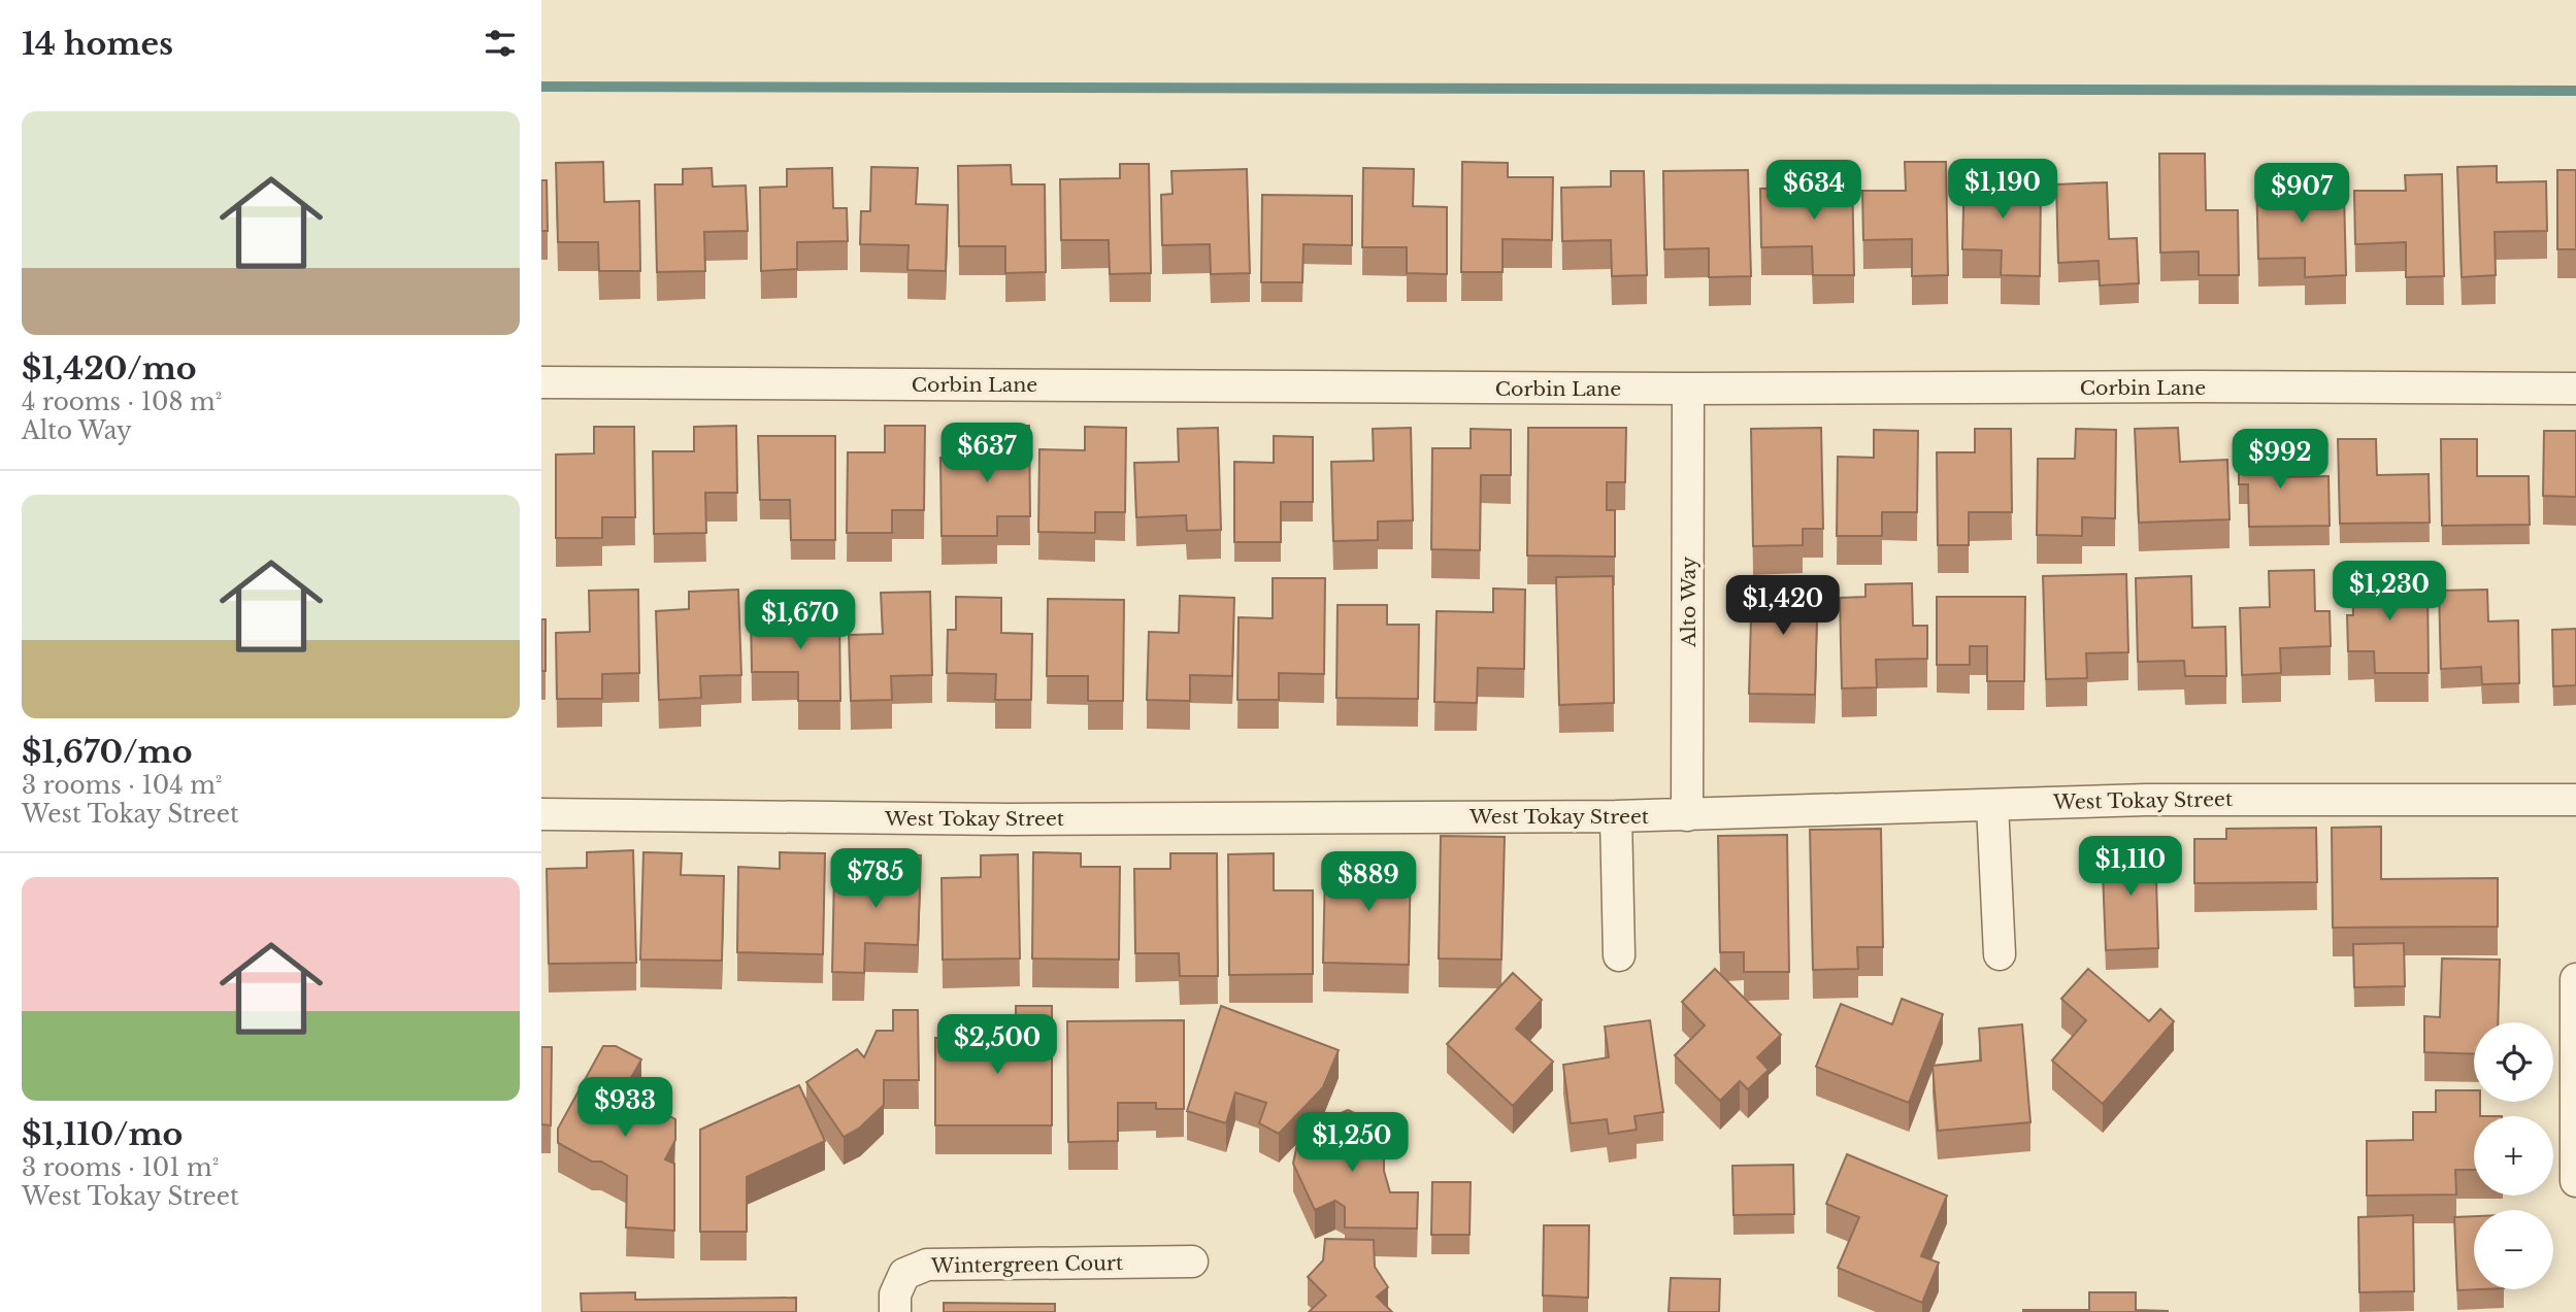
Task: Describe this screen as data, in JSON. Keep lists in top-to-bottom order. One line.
{"streets":{"street":["Corbin Lane","Alto Way","West Tokay Street","Wintergreen Court"]},"crossings":[["Corbin Lane","Alto Way"],["Alto Way","West Tokay Street"]],"page":{"heading":"14 homes","list":[{"name":"$1,420/mo","note":"4 rooms · 108 m² · Alto Way"},{"name":"$1,670/mo","note":"3 rooms · 104 m² · West Tokay Street"},{"name":"$1,110/mo","note":"3 rooms · 101 m² · West Tokay Street"}],"price":["$1,190","$634","$907","$637","$992","$1,230","$1,420","$1,670","$1,110","$785","$889","$2,500","$933","$1,250"],"map_buttons":["+","−"]}}
